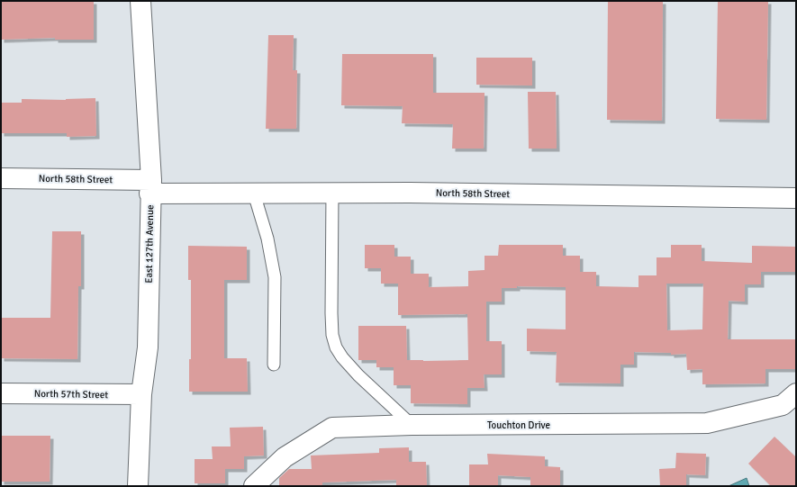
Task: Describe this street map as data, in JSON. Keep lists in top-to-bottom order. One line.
{"streets":{"street":["North 58th Street","East 127th Avenue","North 57th Street","Touchton Drive"]},"crossings":[["North 58th Street","East 127th Avenue"],["East 127th Avenue","North 57th Street"]]}
